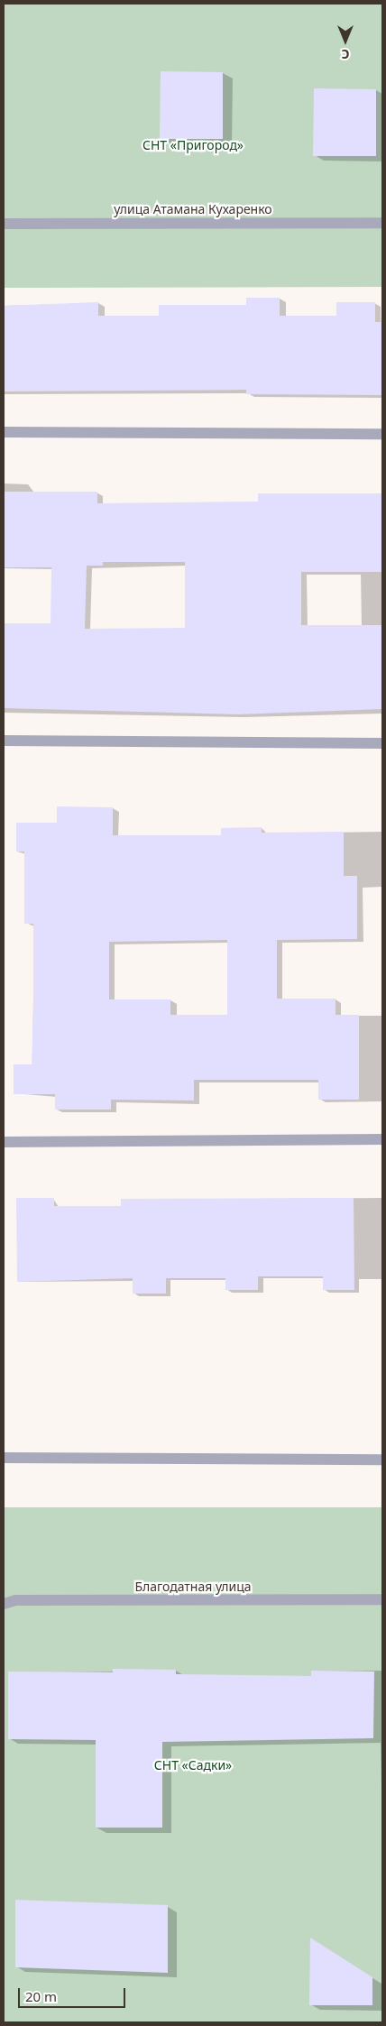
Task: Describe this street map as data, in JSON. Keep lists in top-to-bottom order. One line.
{"streets":{"street":["улица Атамана Кухаренко","Благодатная улица"]},"parks":["СНТ «Пригород»","СНТ «Садки»"],"scale_bar":"20 m","north":"bottom"}
